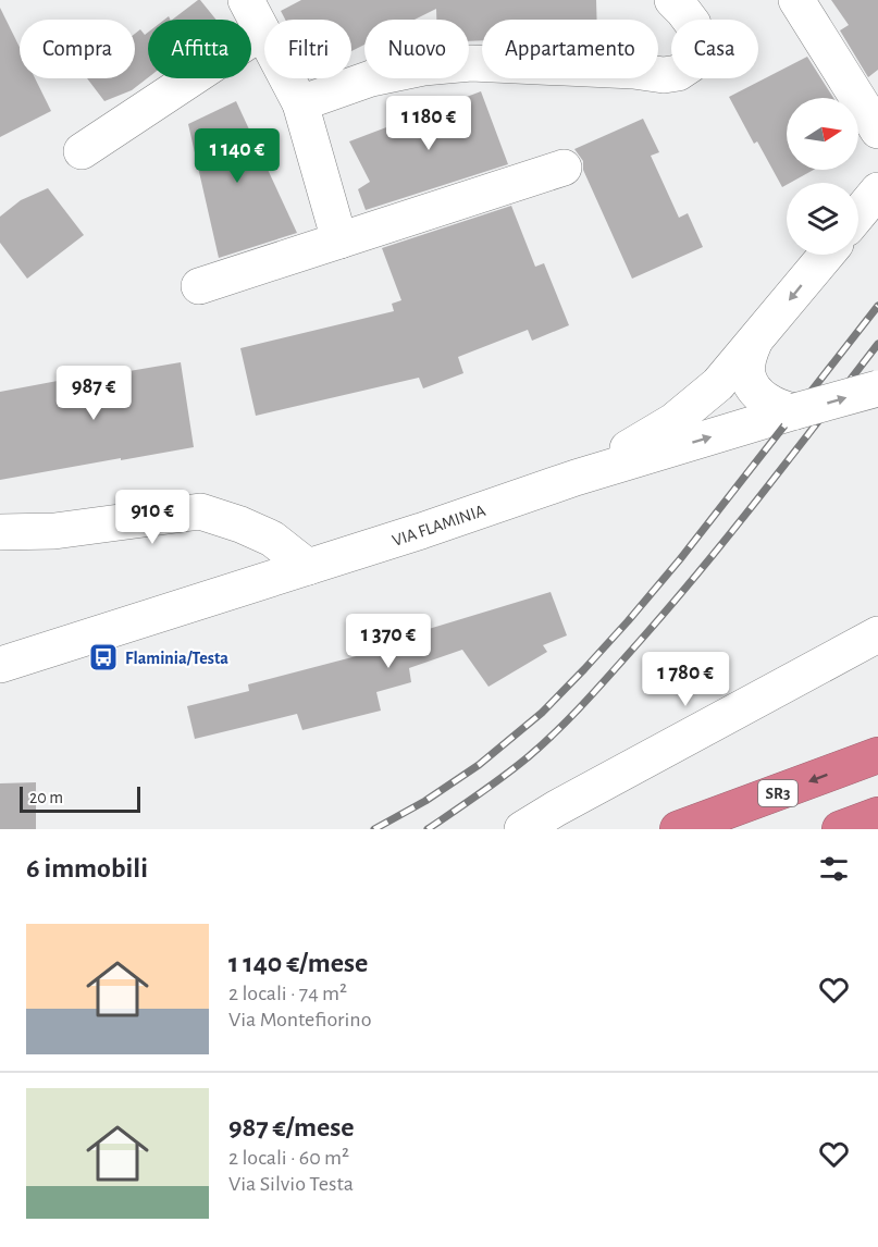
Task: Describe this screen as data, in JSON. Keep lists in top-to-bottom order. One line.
{"streets":{"highway":["SR3"],"street":["VIA FLAMINIA"]},"places":{"bus stop":["Flaminia/Testa"]},"scale_bar":"20 m","north":"right","page":{"chip":["Compra","Affitta","Filtri","Nuovo","Appartamento","Casa"],"price":["1 180 €","1 140 €","987 €","910 €","1 370 €","1 780 €"],"scale":"20 m","heading":"6 immobili","list":[{"name":"1 140 €/mese","note":"2 locali · 74 m² · Via Montefiorino"},{"name":"987 €/mese","note":"2 locali · 60 m² · Via Silvio Testa"}]}}
